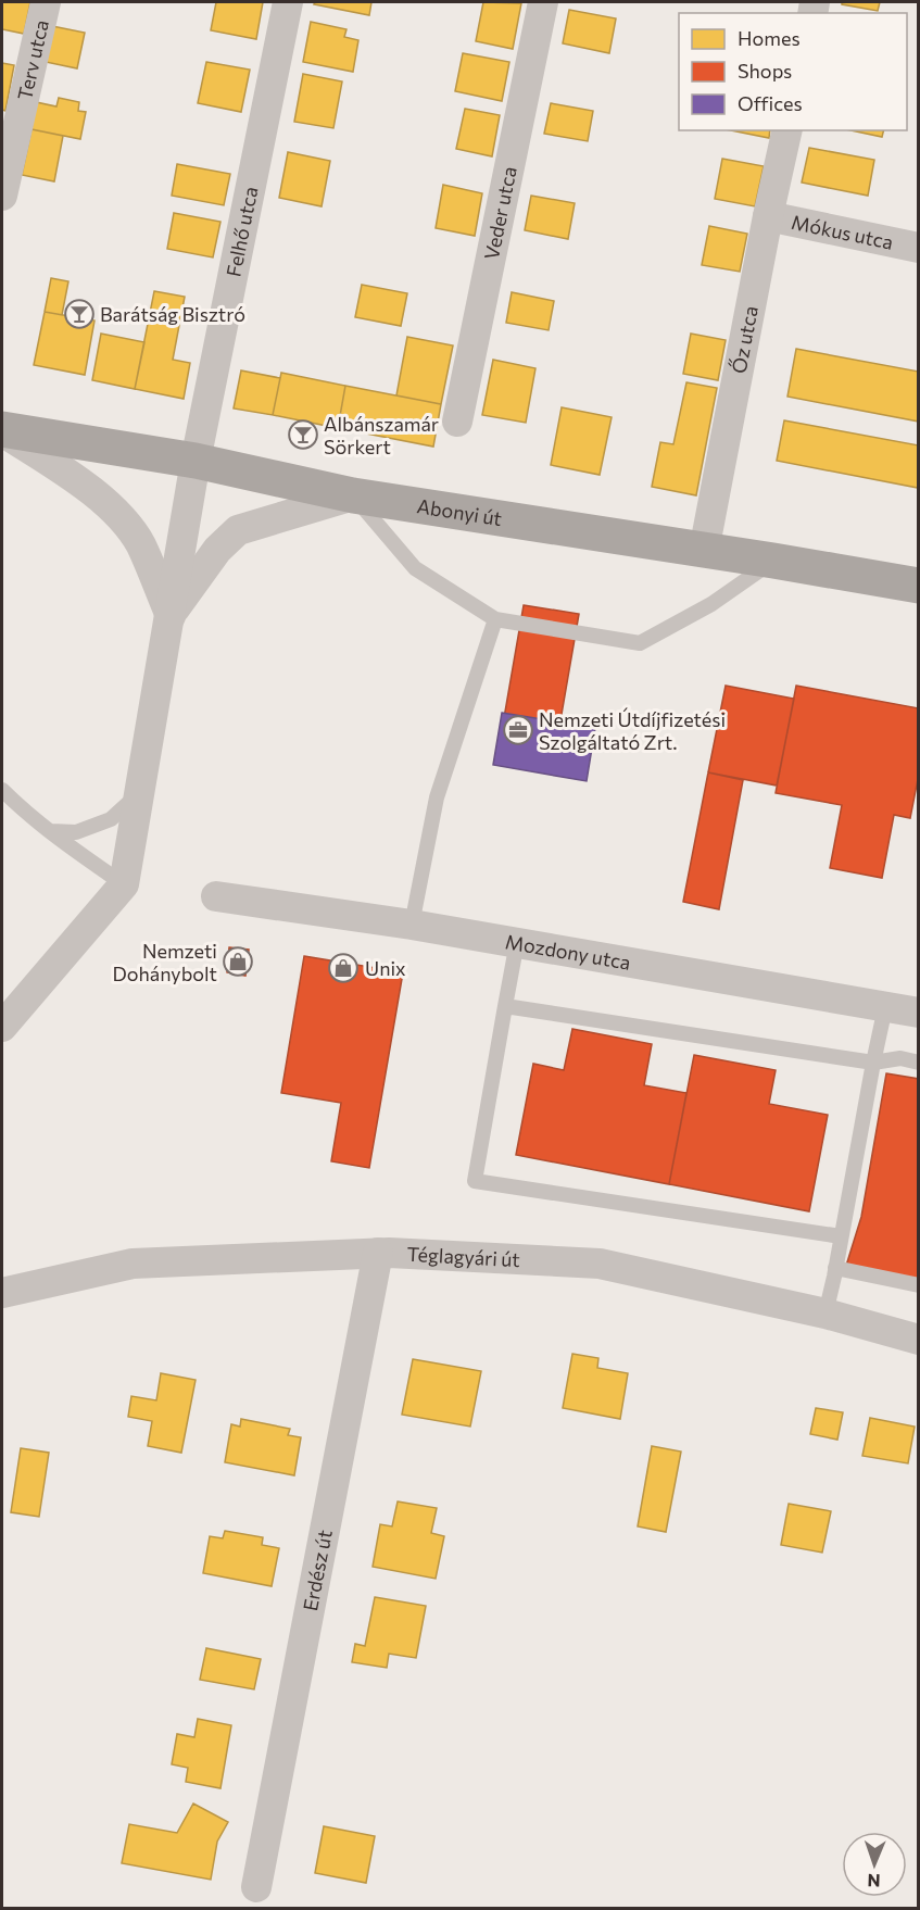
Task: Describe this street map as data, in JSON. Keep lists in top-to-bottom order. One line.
{"streets":{"main road":["Abonyi út"],"street":["Terv utca","Veder utca","Felhő utca","Mókus utca","Őz utca","Mozdony utca","Téglagyári út","Erdész út"]},"crossings":[["Felhő utca","Abonyi út"],["Mókus utca","Őz utca"],["Őz utca","Abonyi út"],["Téglagyári út","Erdész út"]],"places":{"bar":["Barátság Bisztró","Albánszamár Sörkert"],"office":["Nemzeti Útdíjfizetési Szolgáltató Zrt."],"shop":["Nemzeti Dohánybolt","Unix"]},"legend":["Homes","Shops","Offices"],"north":"bottom"}
